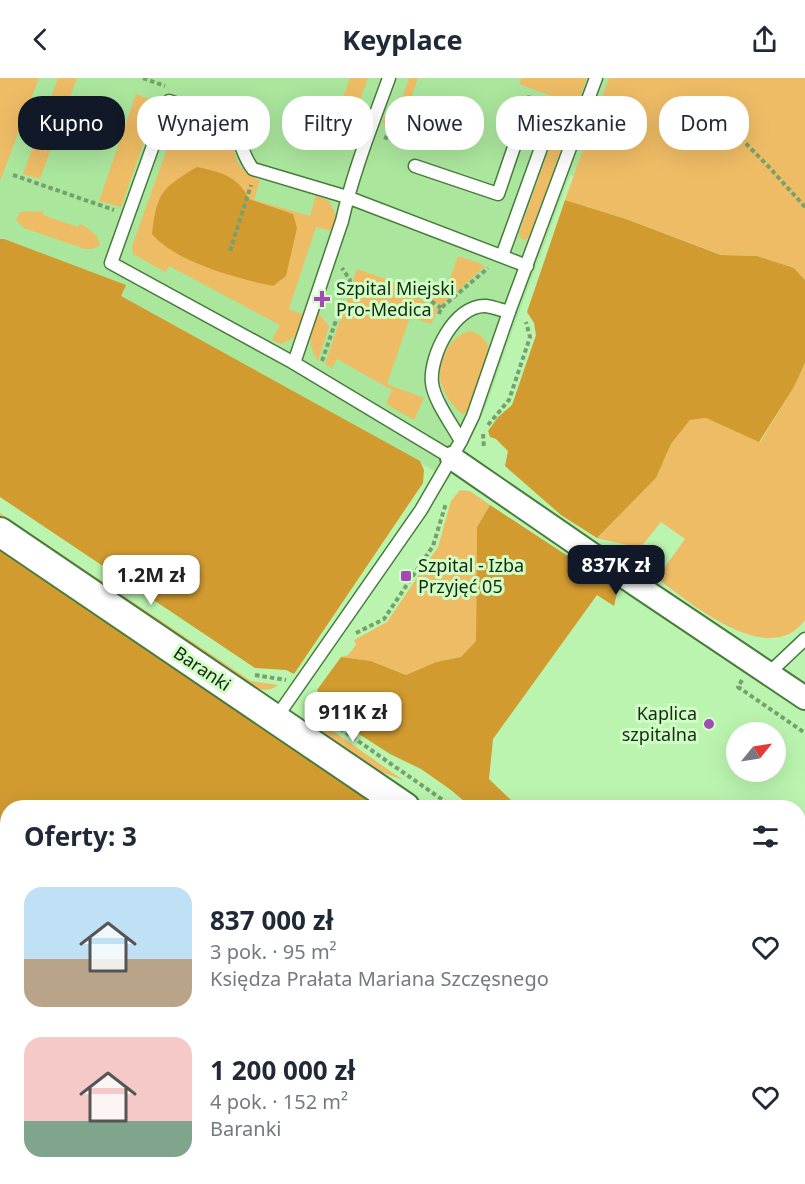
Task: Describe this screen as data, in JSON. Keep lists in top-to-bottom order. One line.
{"streets":{"street":["Baranki"]},"places":{"health":["Szpital Miejski Pro-Medica"],"transit":["Szpital - Izba Przyjęć 05"],"other":["Kaplica szpitalna"]},"north":"top right","page":{"header":"Keyplace","chip":["Kupno","Wynajem","Filtry","Nowe","Mieszkanie","Dom"],"price":["837K zł","1.2M zł","911K zł"],"heading":"Oferty: 3","list":[{"name":"837 000 zł","note":"3 pok. · 95 m² · Księdza Prałata Mariana Szczęsnego"},{"name":"1 200 000 zł","note":"4 pok. · 152 m² · Baranki"}]}}
